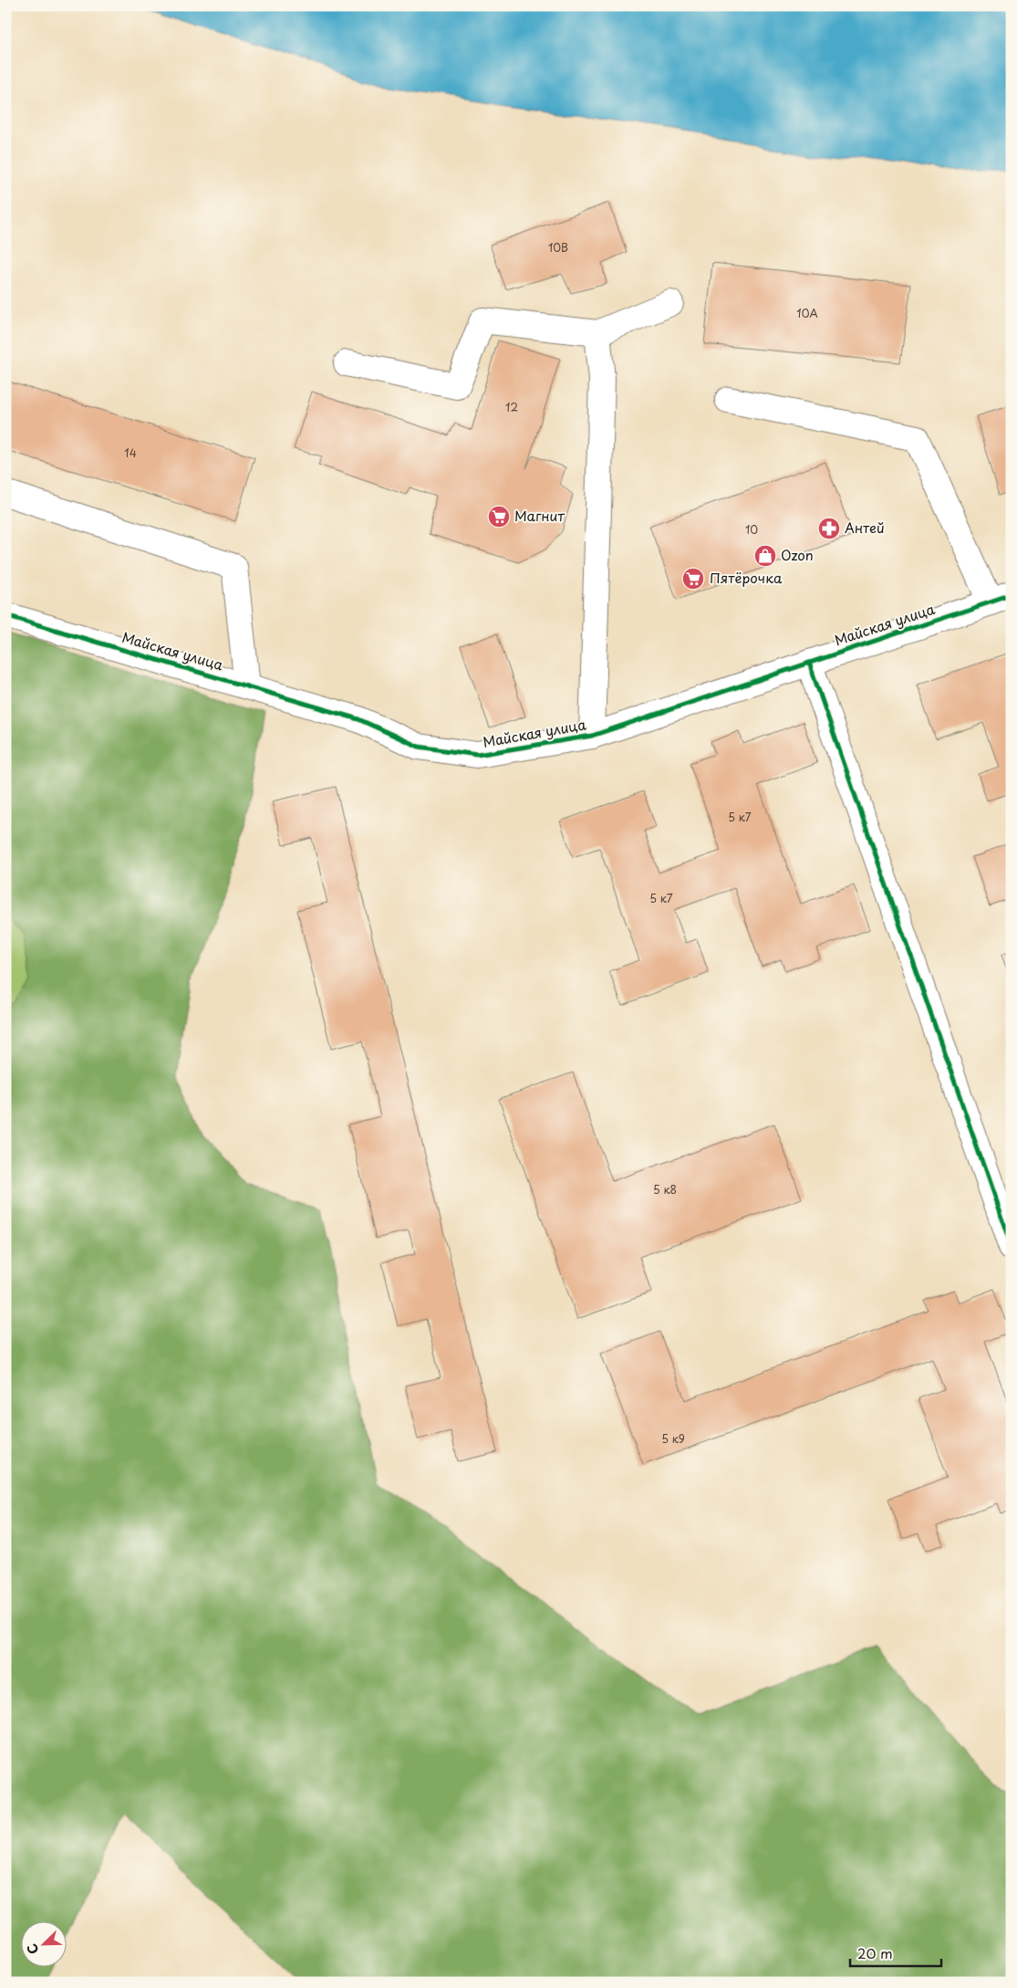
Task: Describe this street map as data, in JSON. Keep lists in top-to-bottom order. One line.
{"streets":{"street":["Майская улица"]},"places":{"supermarket":["Магнит","Пятёрочка"],"pharmacy":["Антей"],"shop":["Ozon"]},"house_numbers":["10В","10А","12","14","10","5 к7","5 к7","5 к8","5 к9"],"scale_bar":"20 m","north":"bottom left"}
